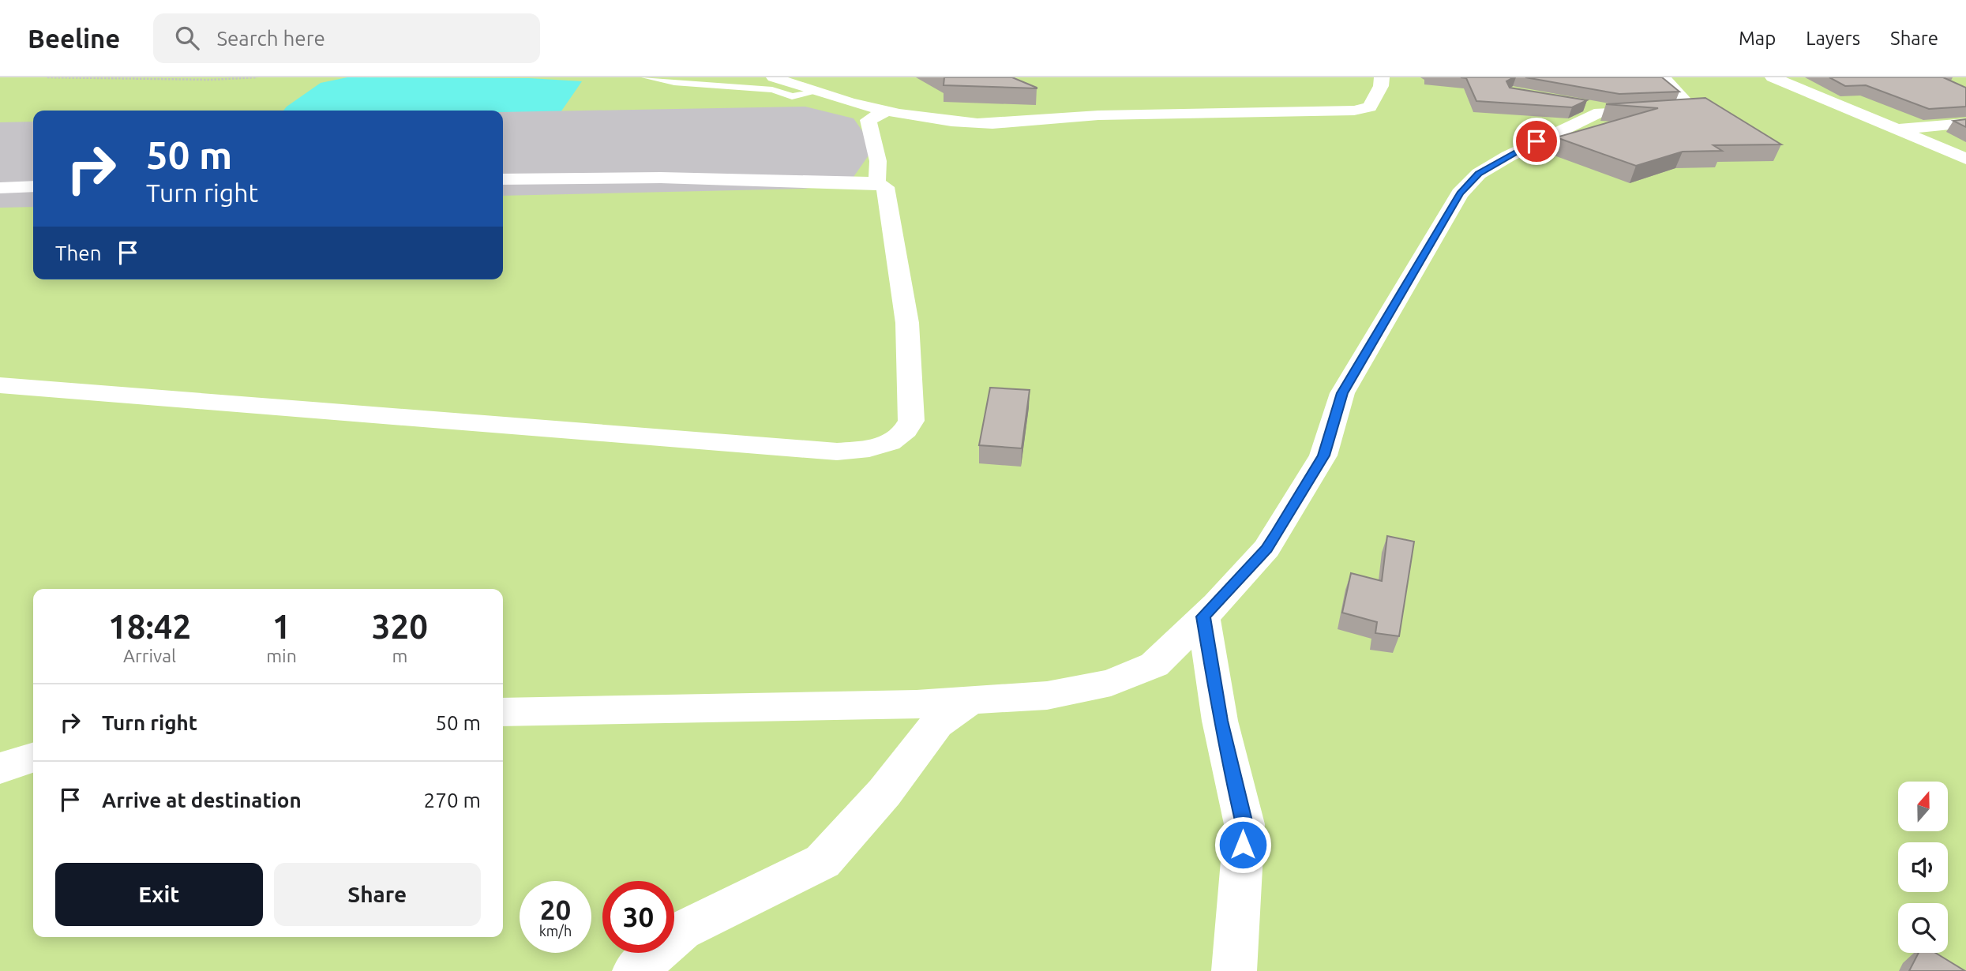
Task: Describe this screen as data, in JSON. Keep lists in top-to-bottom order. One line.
{"north":"top","page":{"header":"Beeline","search":"Search here","nav":["Map","Layers","Share"],"turn":["50 m","Turn right"],"then":"Then","eta":["18:42","Arrival","1","min","320","m"],"list":[{"name":"Turn right","value":"50 m"},{"name":"Arrive at destination","value":"270 m"}],"buttons":["Exit","Share"],"speed":"20 km/h","limit":"30"}}
